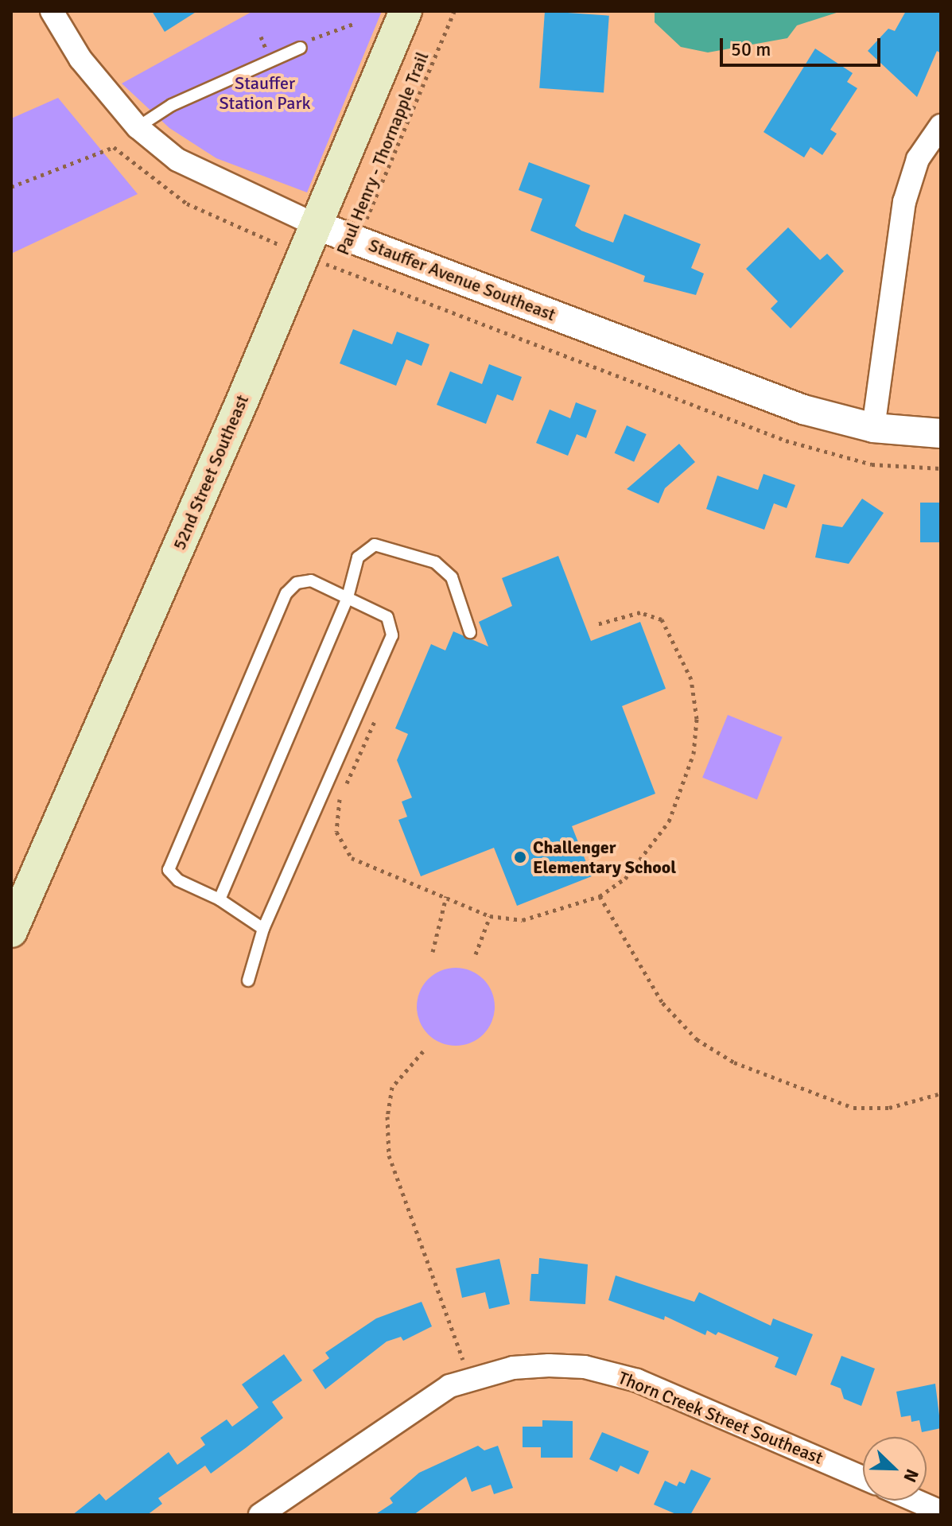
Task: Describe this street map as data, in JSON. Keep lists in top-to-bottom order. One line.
{"streets":{"main road":["52nd Street Southeast"],"street":["Stauffer Avenue Southeast","Thorn Creek Street Southeast"],"path":["Paul Henry - Thornapple Trail"]},"crossings":[["Paul Henry - Thornapple Trail","Stauffer Avenue Southeast"],["Paul Henry - Thornapple Trail","52nd Street Southeast"],["Stauffer Avenue Southeast","52nd Street Southeast"]],"parks":["Stauffer Station Park"],"places":["Challenger Elementary School"],"scale_bar":"50 m","north":"bottom right"}
